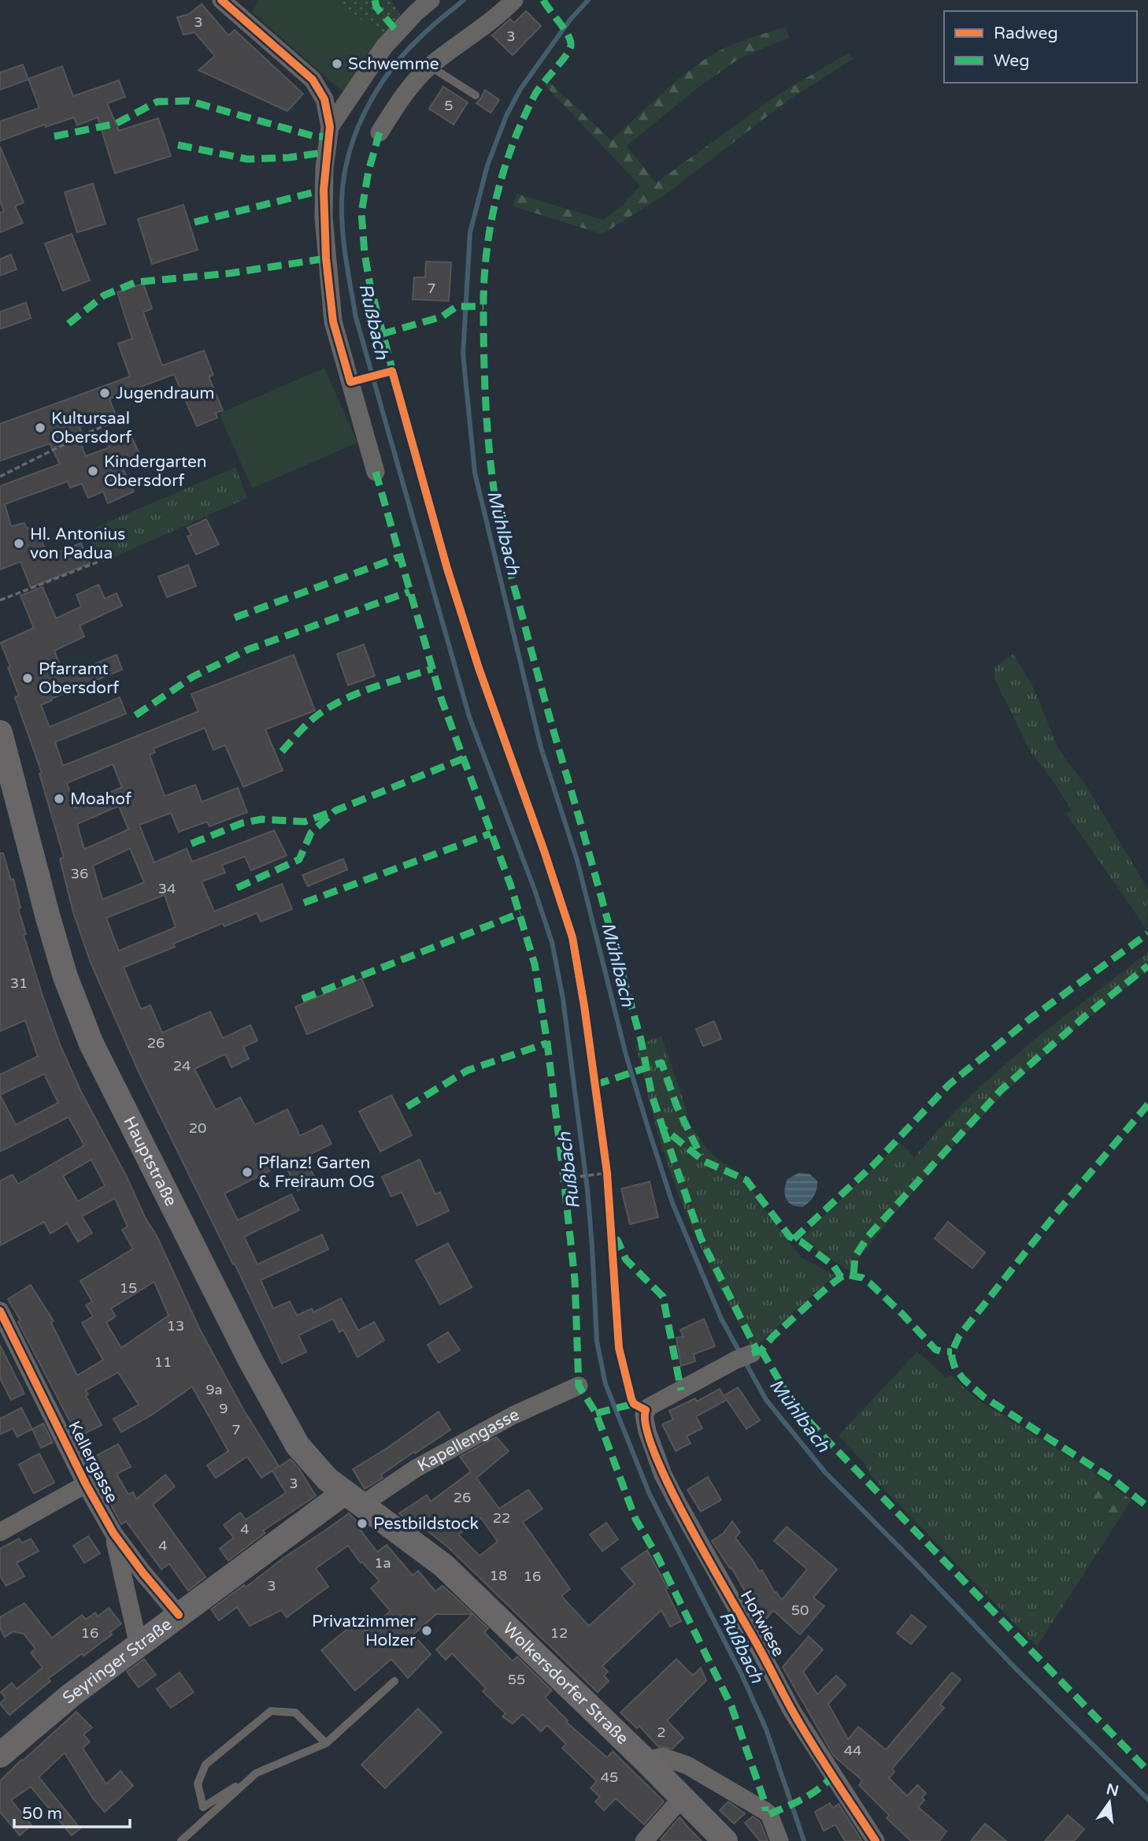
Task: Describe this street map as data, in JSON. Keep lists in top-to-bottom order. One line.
{"streets":{"main road":["Hauptstraße","Seyringer Straße","Wolkersdorfer Straße"],"street":["Kapellengasse","Kellergasse","Hofwiese"]},"crossings":[["Hauptstraße","Kapellengasse"],["Hauptstraße","Seyringer Straße"],["Hauptstraße","Wolkersdorfer Straße"],["Kapellengasse","Seyringer Straße"],["Kellergasse","Seyringer Straße"]],"water":["Rußbach","Mühlbach"],"places":["Schwemme","Jugendraum","Kultursaal Obersdorf","Kindergarten Obersdorf","Hl. Antonius von Padua","Pfarramt Obersdorf","Moahof","Pflanz! Garten & Freiraum OG","Pestbildstock","Privatzimmer Holzer"],"house_numbers":["3","3","5","7","36","34","31","26","24","20","15","13","11","9a","9","7","3","26","22","4","4","1a","18","16","3","50","16","12","55","2","44","45"],"legend":["Radweg","Weg"],"scale_bar":"50 m","north":"top"}
